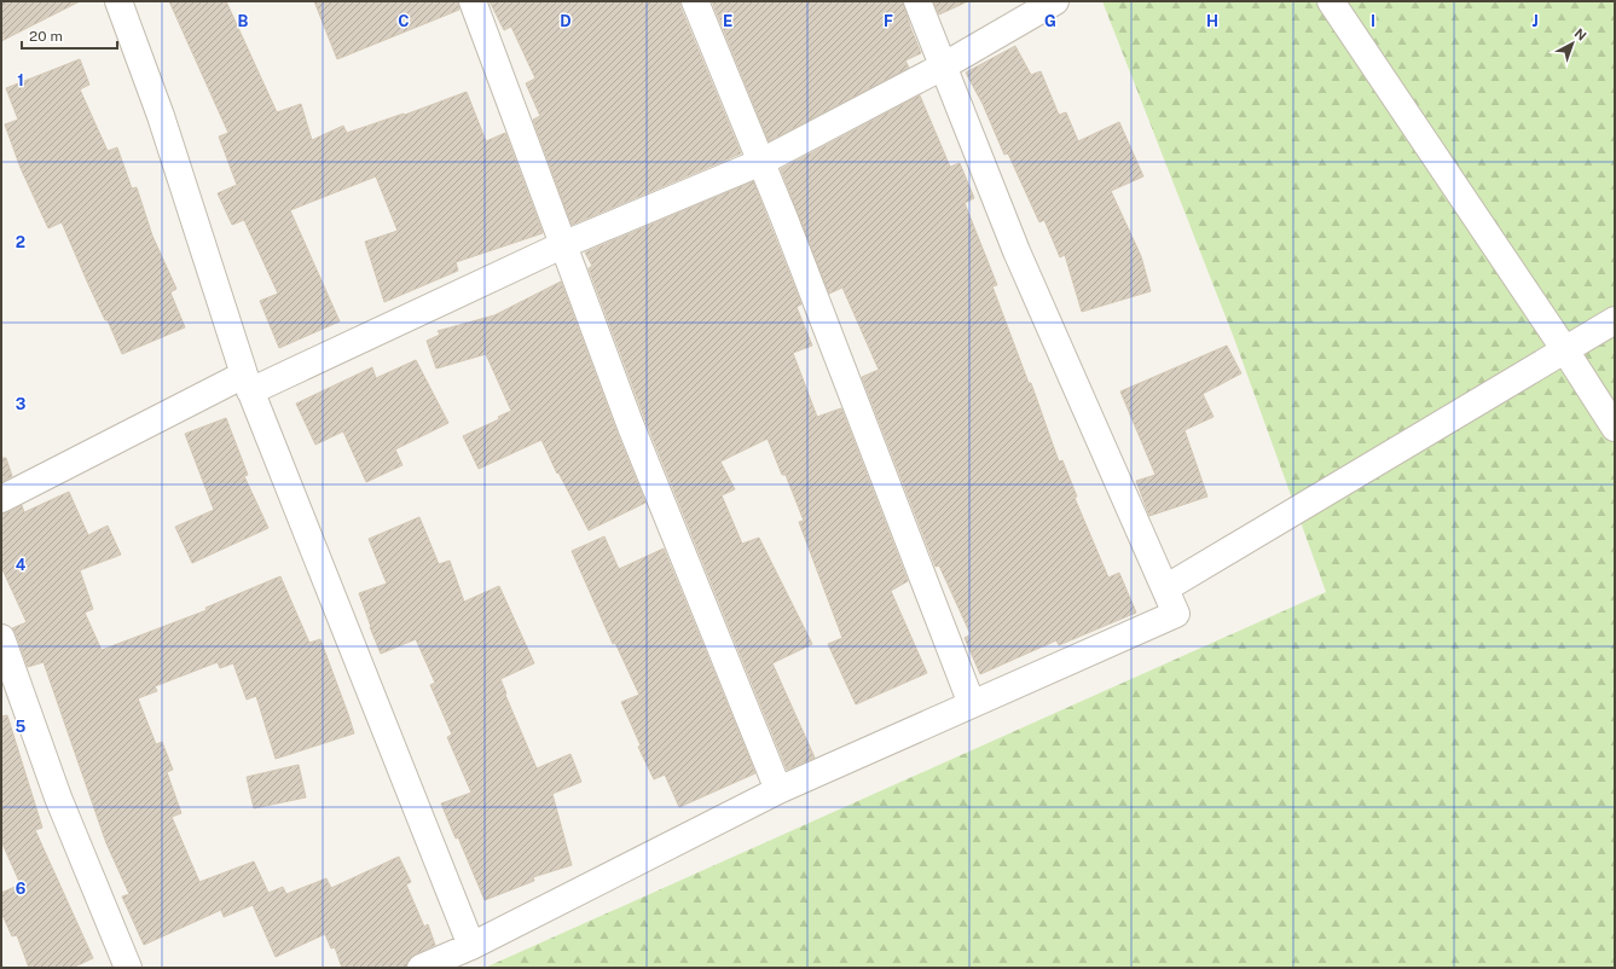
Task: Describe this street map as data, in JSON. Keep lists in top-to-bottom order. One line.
{"scale_bar":"20 m","north":"top right","grid":{"columns":["B","C","D","E","F","G","H","I","J"],"rows":["1","2","3","4","5","6"]}}
